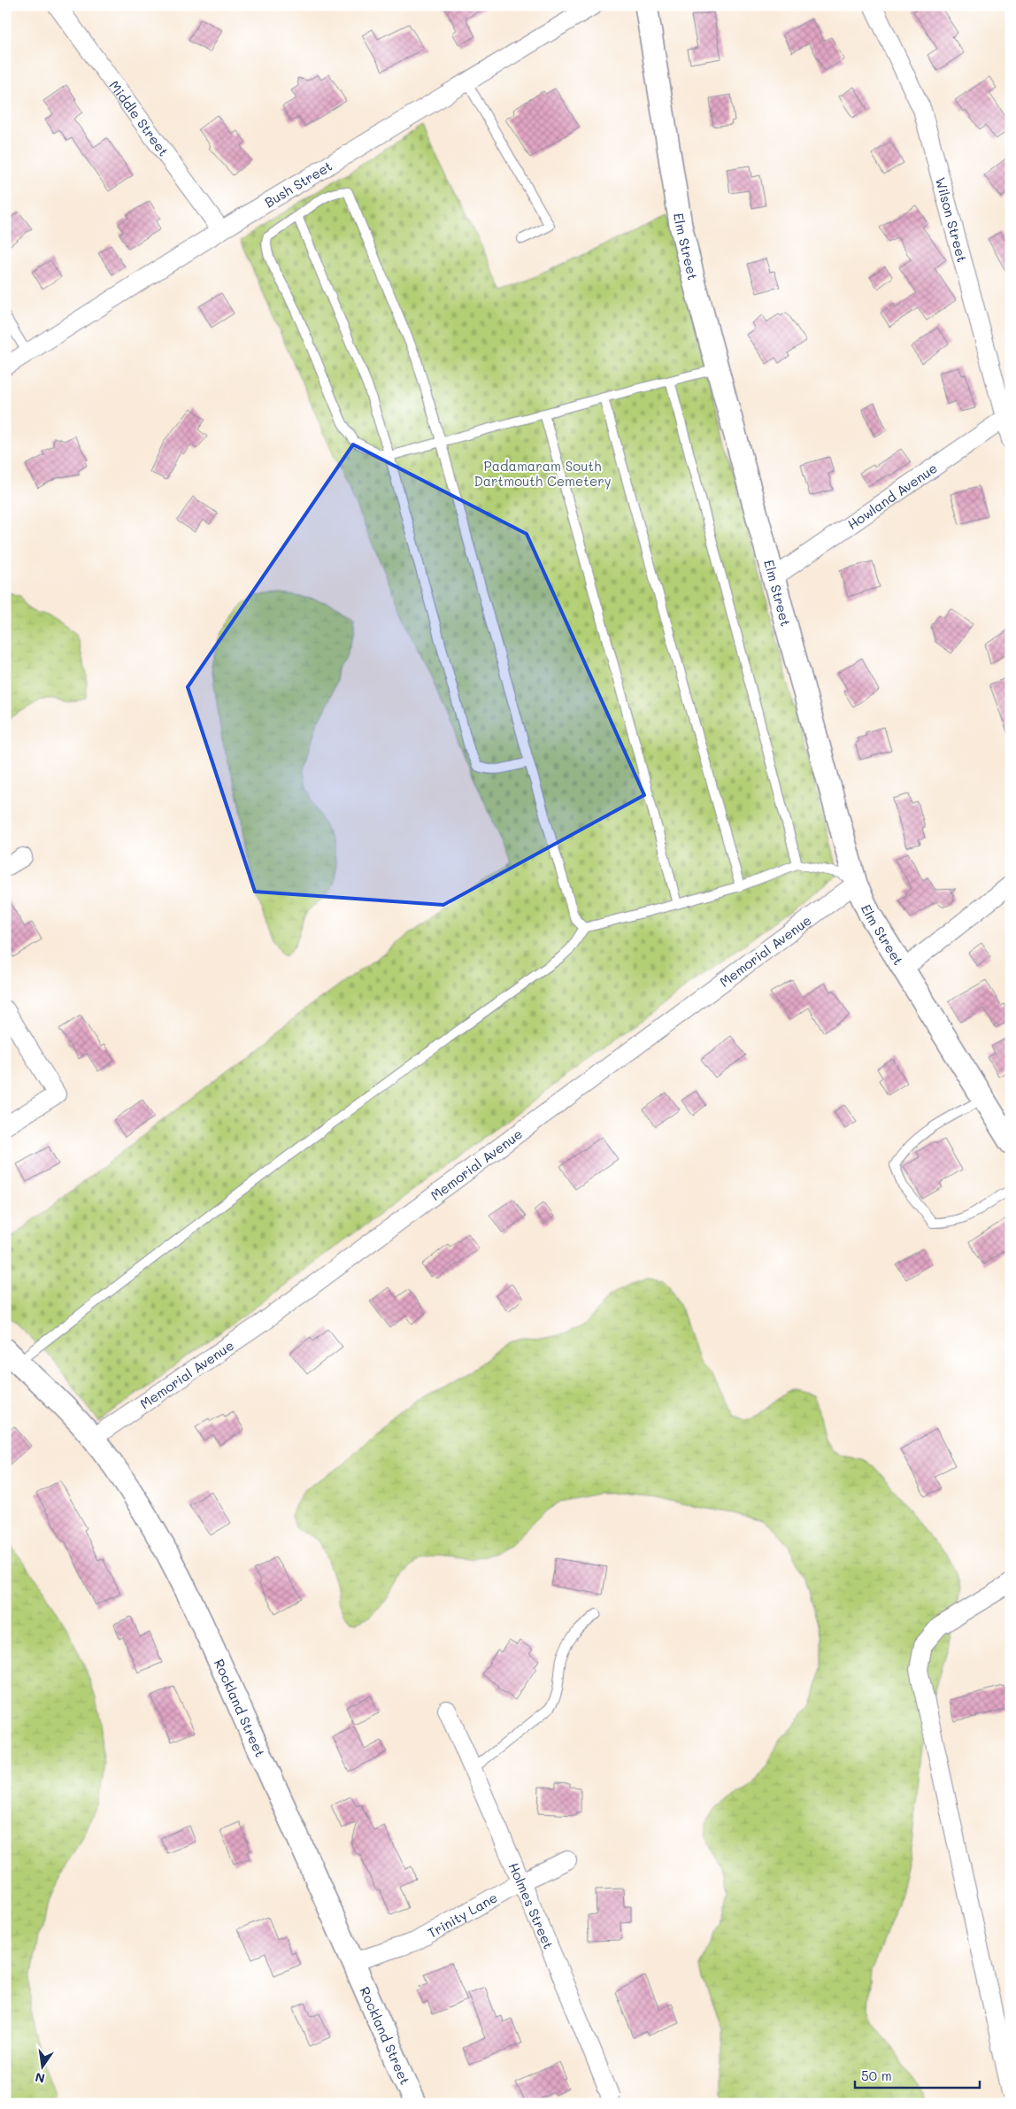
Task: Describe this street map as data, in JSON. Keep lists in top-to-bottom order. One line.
{"streets":{"street":["Middle Street","Bush Street","Wilson Street","Elm Street","Howland Avenue","Memorial Avenue","Rockland Street","Holmes Street","Trinity Lane"]},"crossings":[["Middle Street","Bush Street"],["Wilson Street","Howland Avenue"],["Elm Street","Howland Avenue"],["Elm Street","Memorial Avenue"],["Memorial Avenue","Rockland Street"],["Rockland Street","Trinity Lane"],["Holmes Street","Trinity Lane"]],"parks":["Padamaram South Dartmouth Cemetery"],"scale_bar":"50 m","north":"bottom"}
